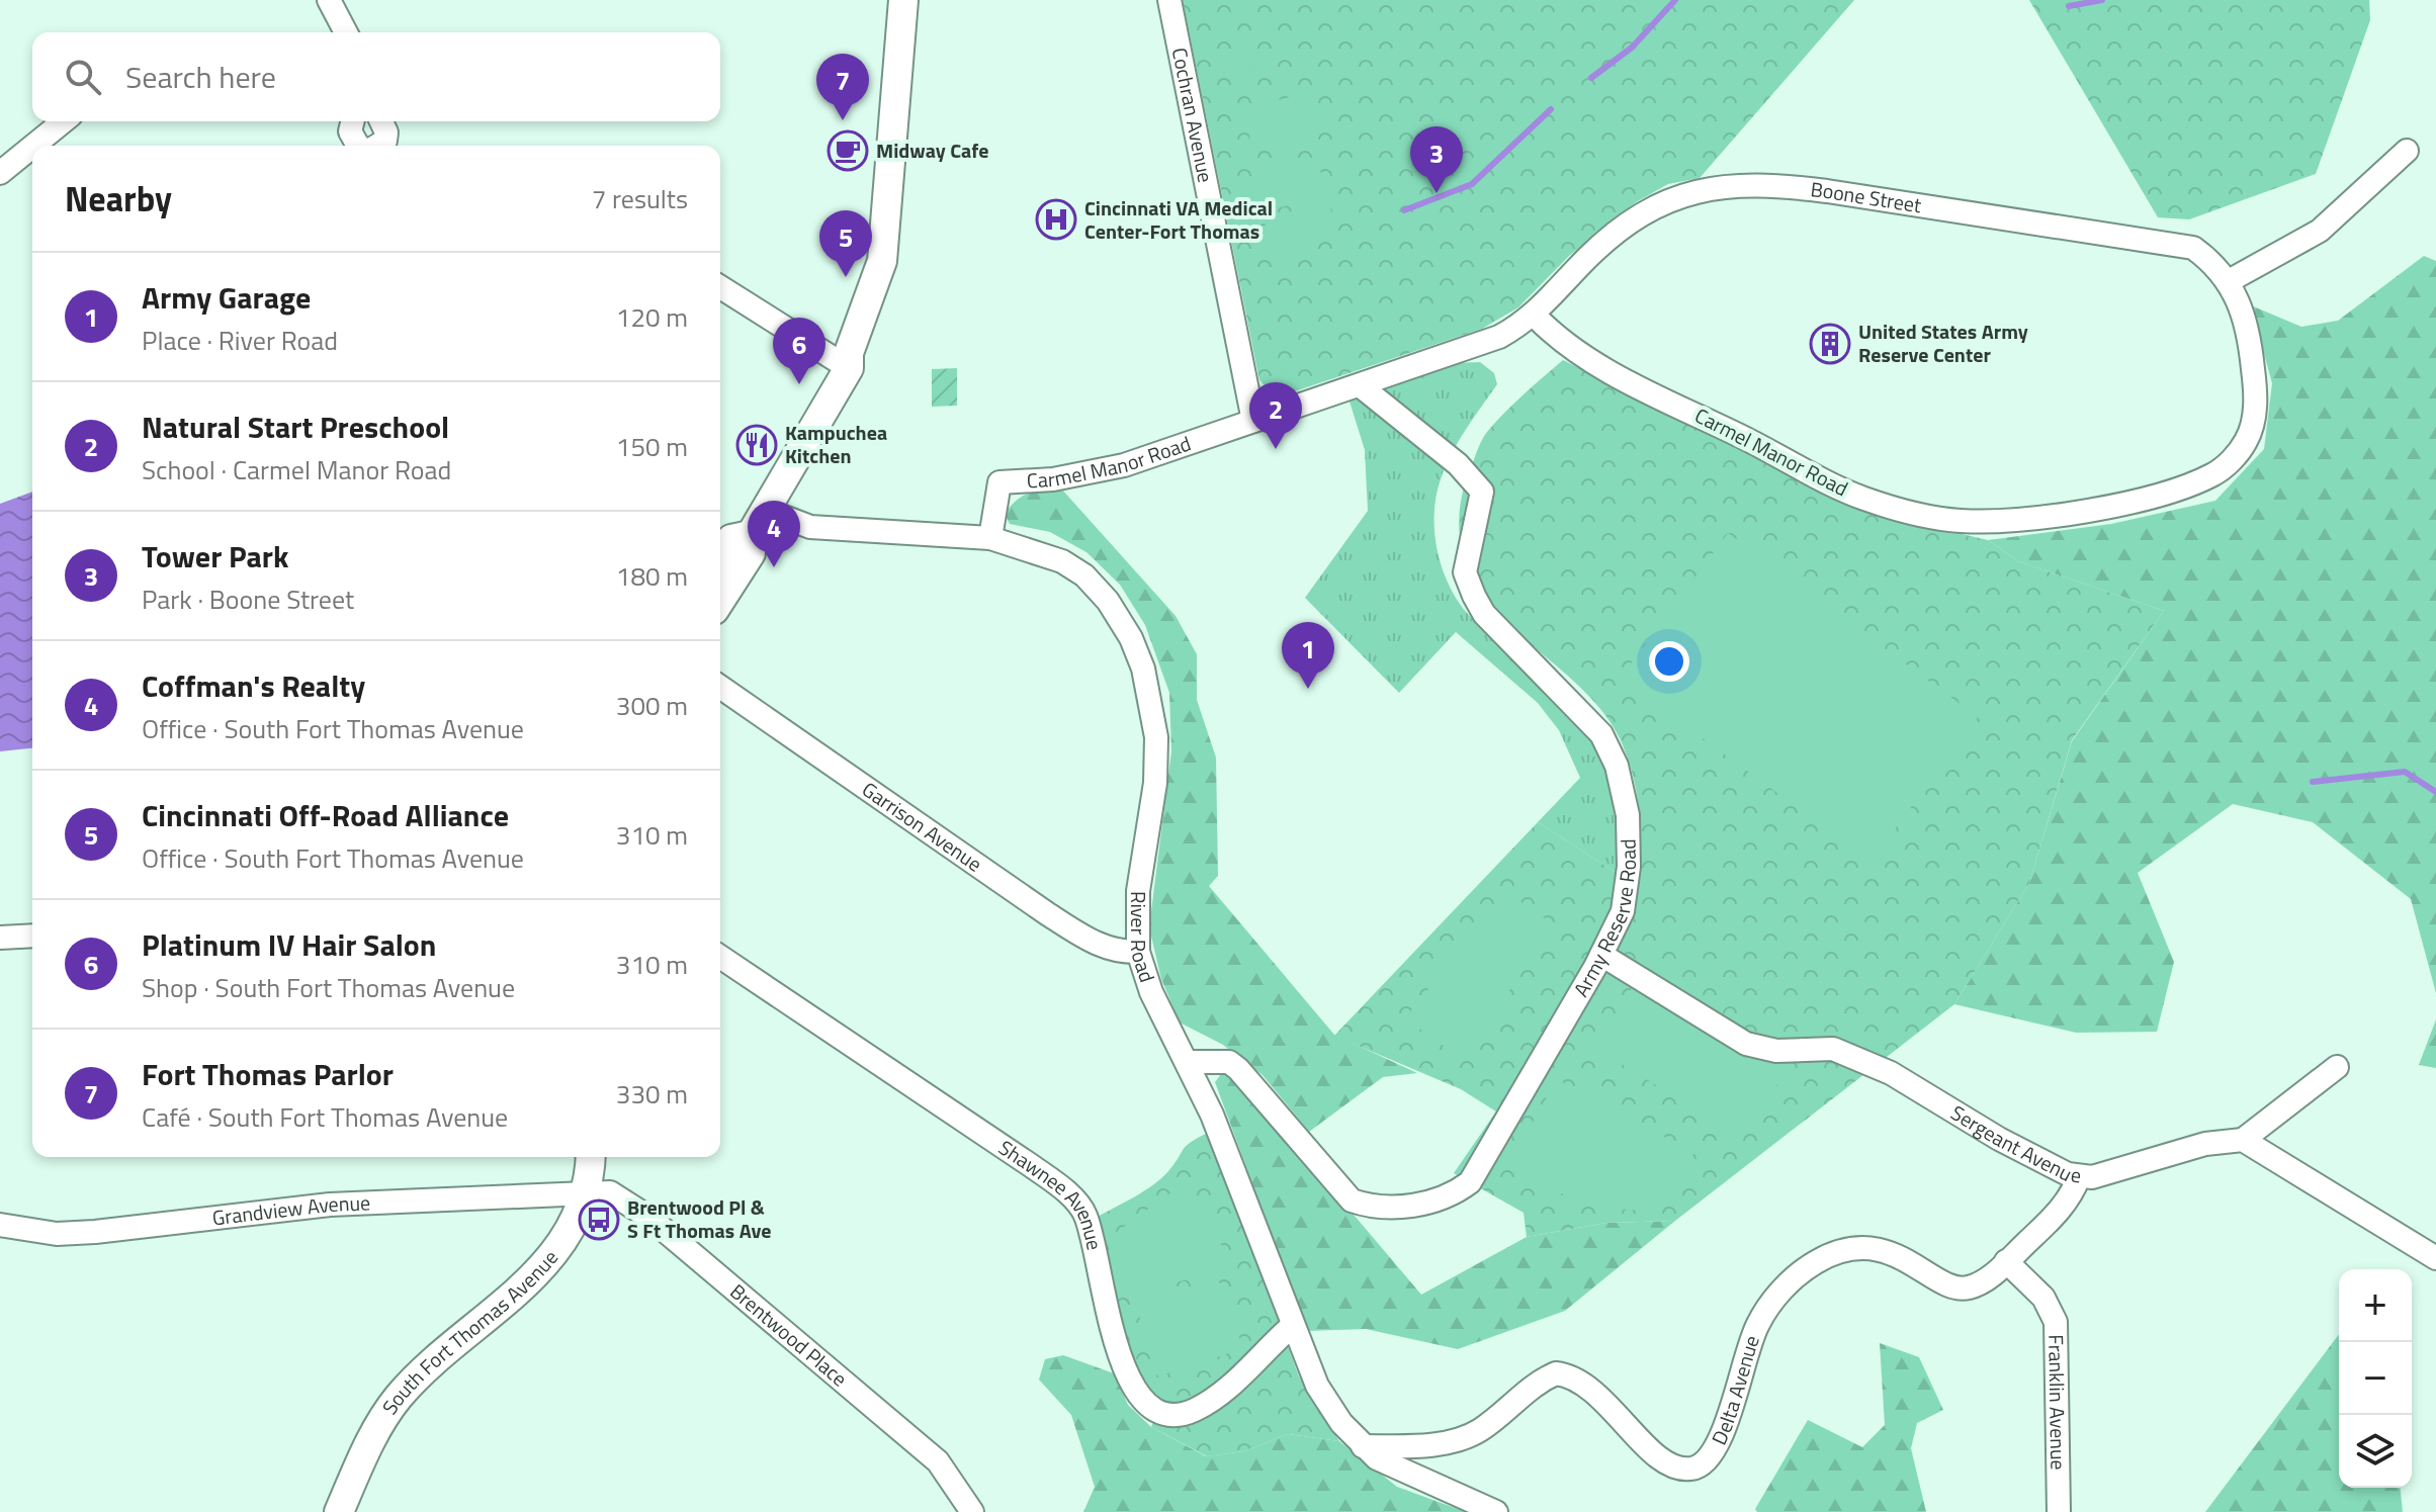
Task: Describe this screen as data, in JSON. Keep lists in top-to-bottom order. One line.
{"streets":{"main road":["South Fort Thomas Avenue"],"street":["Cochran Avenue","Boone Street","Carmel Manor Road","Garrison Avenue","Army Reserve Road","River Road","Sergeant Avenue","Shawnee Avenue","Grandview Avenue","Brentwood Place","Delta Avenue","Franklin Avenue"]},"crossings":[["Cochran Avenue","Carmel Manor Road"],["Boone Street","Carmel Manor Road"],["Carmel Manor Road","Army Reserve Road"],["Carmel Manor Road","River Road"],["Garrison Avenue","River Road"],["Army Reserve Road","River Road"],["Army Reserve Road","Sergeant Avenue"],["River Road","Shawnee Avenue"],["River Road","Delta Avenue"],["Sergeant Avenue","Delta Avenue"],["Grandview Avenue","South Fort Thomas Avenue"],["Grandview Avenue","Brentwood Place"],["South Fort Thomas Avenue","Brentwood Place"],["Delta Avenue","Franklin Avenue"]],"places":{"cafe":["Midway Cafe"],"hospital":["Cincinnati VA Medical Center-Fort Thomas"],"building":["United States Army Reserve Center"],"restaurant":["Kampuchea Kitchen"],"bus stop":["Brentwood Pl & S Ft Thomas Ave"]},"page":{"search":"Search here","pins":["7","3","5","6","2","4","1"],"heading":["Nearby","7 results"],"list":[{"mark":"1","name":"Army Garage","note":"Place · River Road","value":"120 m"},{"mark":"2","name":"Natural Start Preschool","note":"School · Carmel Manor Road","value":"150 m"},{"mark":"3","name":"Tower Park","note":"Park · Boone Street","value":"180 m"},{"mark":"4","name":"Coffman's Realty","note":"Office · South Fort Thomas Avenue","value":"300 m"},{"mark":"5","name":"Cincinnati Off-Road Alliance","note":"Office · South Fort Thomas Avenue","value":"310 m"},{"mark":"6","name":"Platinum IV Hair Salon","note":"Shop · South Fort Thomas Avenue","value":"310 m"},{"mark":"7","name":"Fort Thomas Parlor","note":"Café · South Fort Thomas Avenue","value":"330 m"}],"map_buttons":["+","−"]}}
